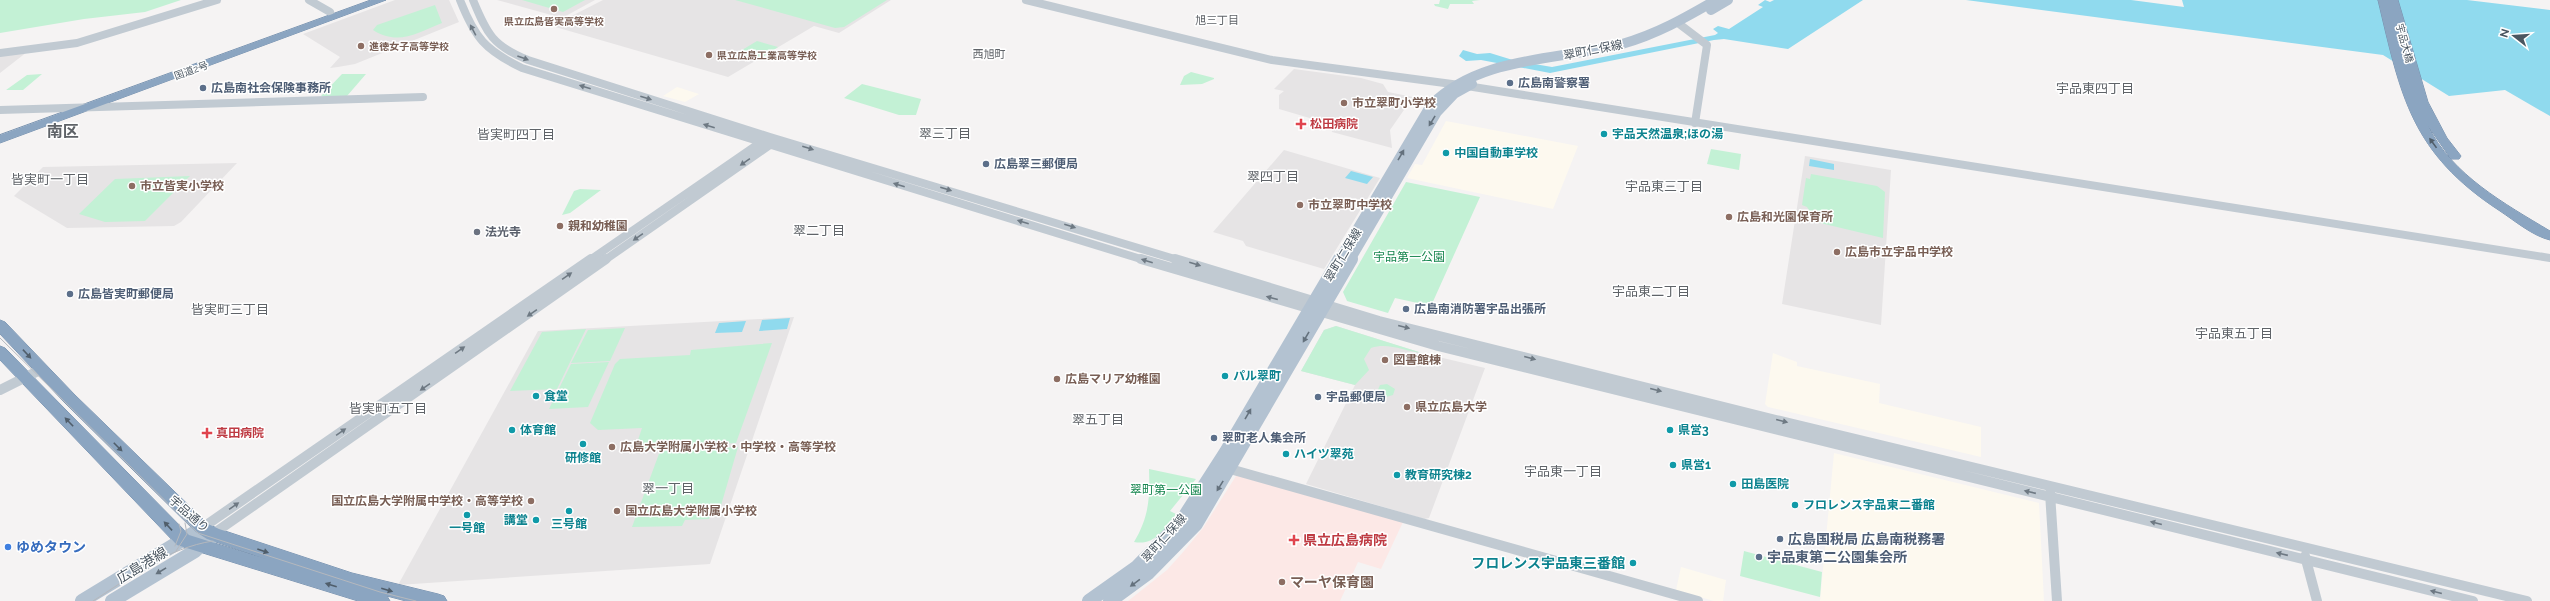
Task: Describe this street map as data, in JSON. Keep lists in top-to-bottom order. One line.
{"streets":{"highway":["宇品大橋","国道2号","宇品通り"],"main road":["翠町仁保線","広島港線"]},"crossings":[["宇品通り","広島港線"]],"districts":["旭三丁目","西旭町","宇品東四丁目","南区","翠三丁目","皆実町四丁目","翠四丁目","皆実町一丁目","宇品東三丁目","翠二丁目","宇品東二丁目","皆実町三丁目","宇品東五丁目","皆実町五丁目","翠五丁目","宇品東一丁目","翠一丁目"],"parks":["宇品第一公園","翠町第一公園"],"places":{"other":["県立広島皆実高等学校","進徳女子高等学校","県立広島工業高等学校","広島南警察署","広島南社会保険事務所","市立翠町小学校","宇品天然温泉;ほの湯","中国自動車学校","広島翠三郵便局","市立皆実小学校","市立翠町中学校","広島和光園保育所","親和幼稚園","法光寺","広島市立宇品中学校","広島皆実町郵便局","広島南消防署宇品出張所","図書館棟","パル翠町","広島マリア幼稚園","食堂","宇品郵便局","県立広島大学","体育館","県営3","翠町老人集会所","研修館","広島大学附属小学校・中学校・高等学校","ハイツ翠苑","県営1","教育研究棟2","田島医院","国立広島大学附属中学校・高等学校","フロレンス宇品東二番館","三号館","国立広島大学附属小学校","一号館","講堂","広島国税局 広島南税務署","ゆめタウン","宇品東第二公園集会所","フロレンス宇品東三番館","マーヤ保育園"],"health":["松田病院","真田病院","県立広島病院"]},"north":"left"}
